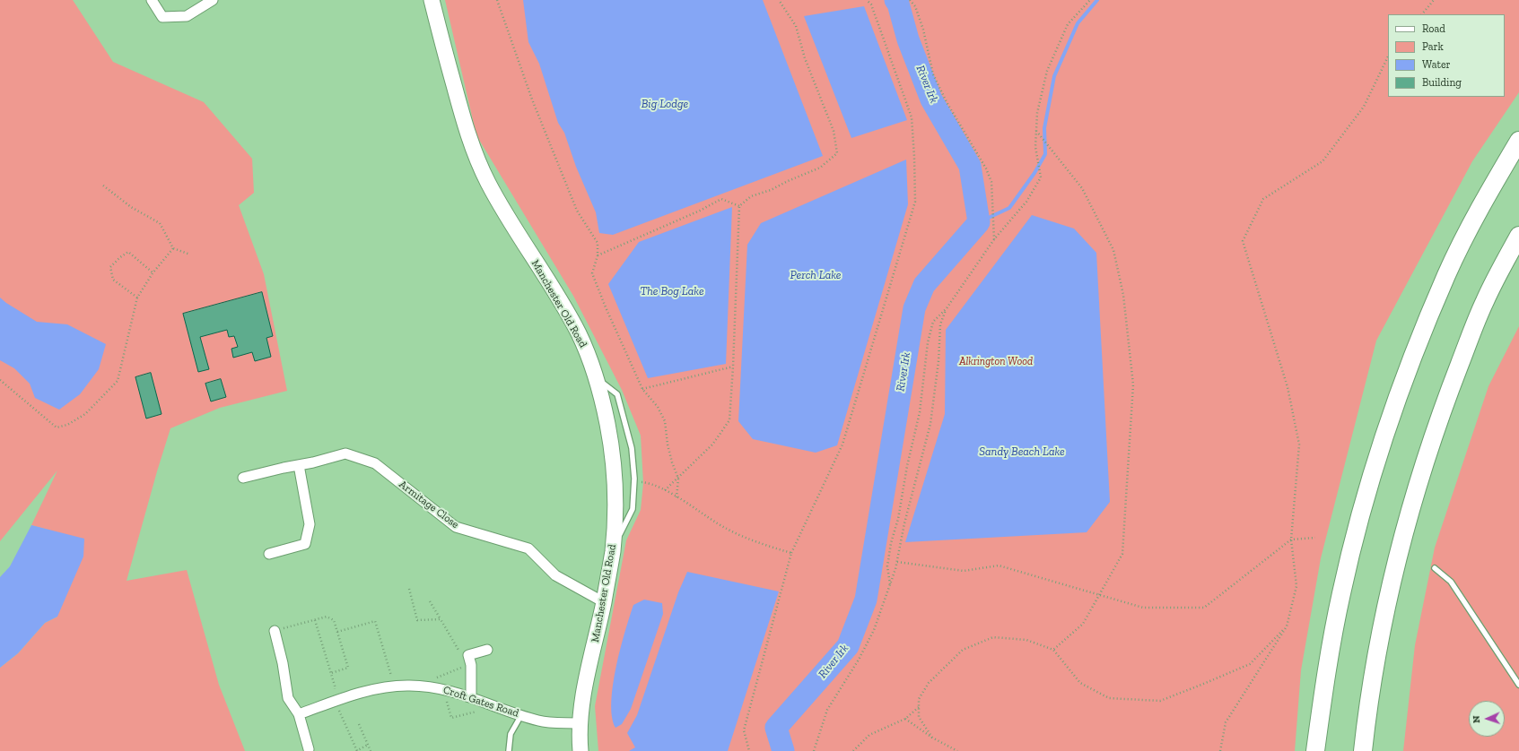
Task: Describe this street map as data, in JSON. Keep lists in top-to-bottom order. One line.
{"streets":{"main road":["Manchester Old Road"],"street":["Armitage Close","Croft Gates Road"]},"crossings":[["Manchester Old Road","Armitage Close"],["Manchester Old Road","Croft Gates Road"]],"water":["River Irk","Big Lodge","Perch Lake","The Bog Lake","Sandy Beach Lake"],"parks":["Alkrington Wood"],"legend":["Road","Park","Water","Building"],"north":"left"}
